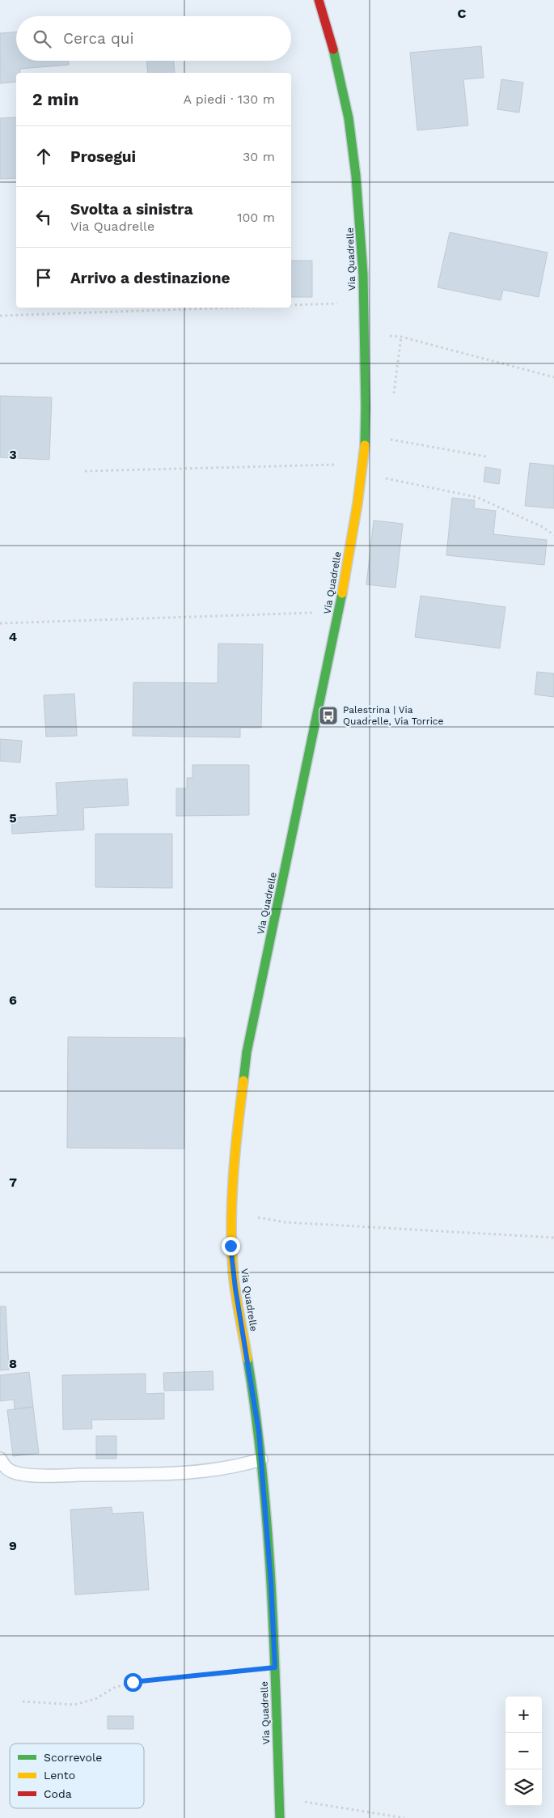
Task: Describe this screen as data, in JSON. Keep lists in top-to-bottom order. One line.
{"streets":{"street":["Via Quadrelle"]},"places":{"bus stop":["Palestrina | Via Quadrelle, Via Torrice"]},"legend":["Scorrevole","Lento","Coda"],"page":{"search":"Cerca qui","heading":["2 min","A piedi · 130 m"],"list":[["Prosegui","30 m"],["Svolta a sinistra","Via Quadrelle","100 m"],"Arrivo a destinazione"],"map_buttons":["+","−"]},"grid":{"columns":["C"],"rows":["3","4","5","6","7","8","9"]}}
